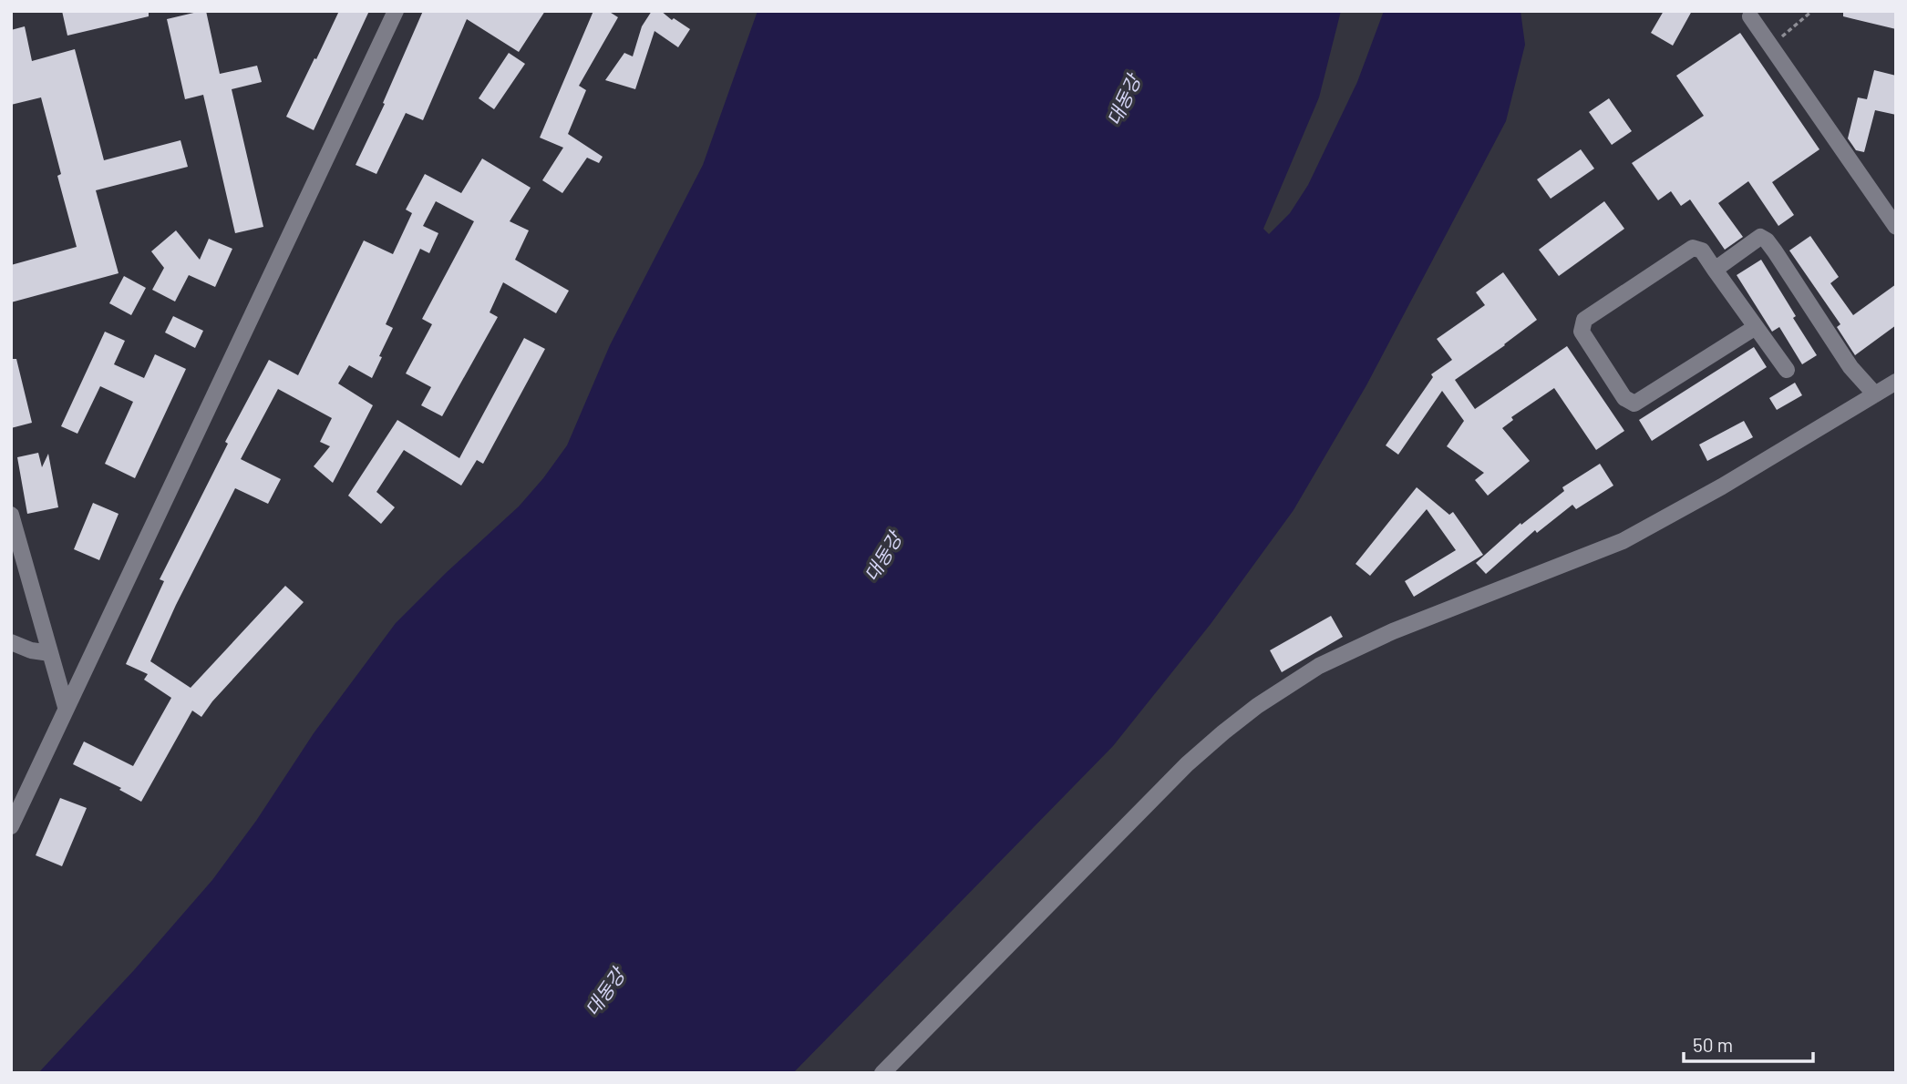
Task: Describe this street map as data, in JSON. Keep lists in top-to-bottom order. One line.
{"water":["대동강"],"scale_bar":"50 m"}
